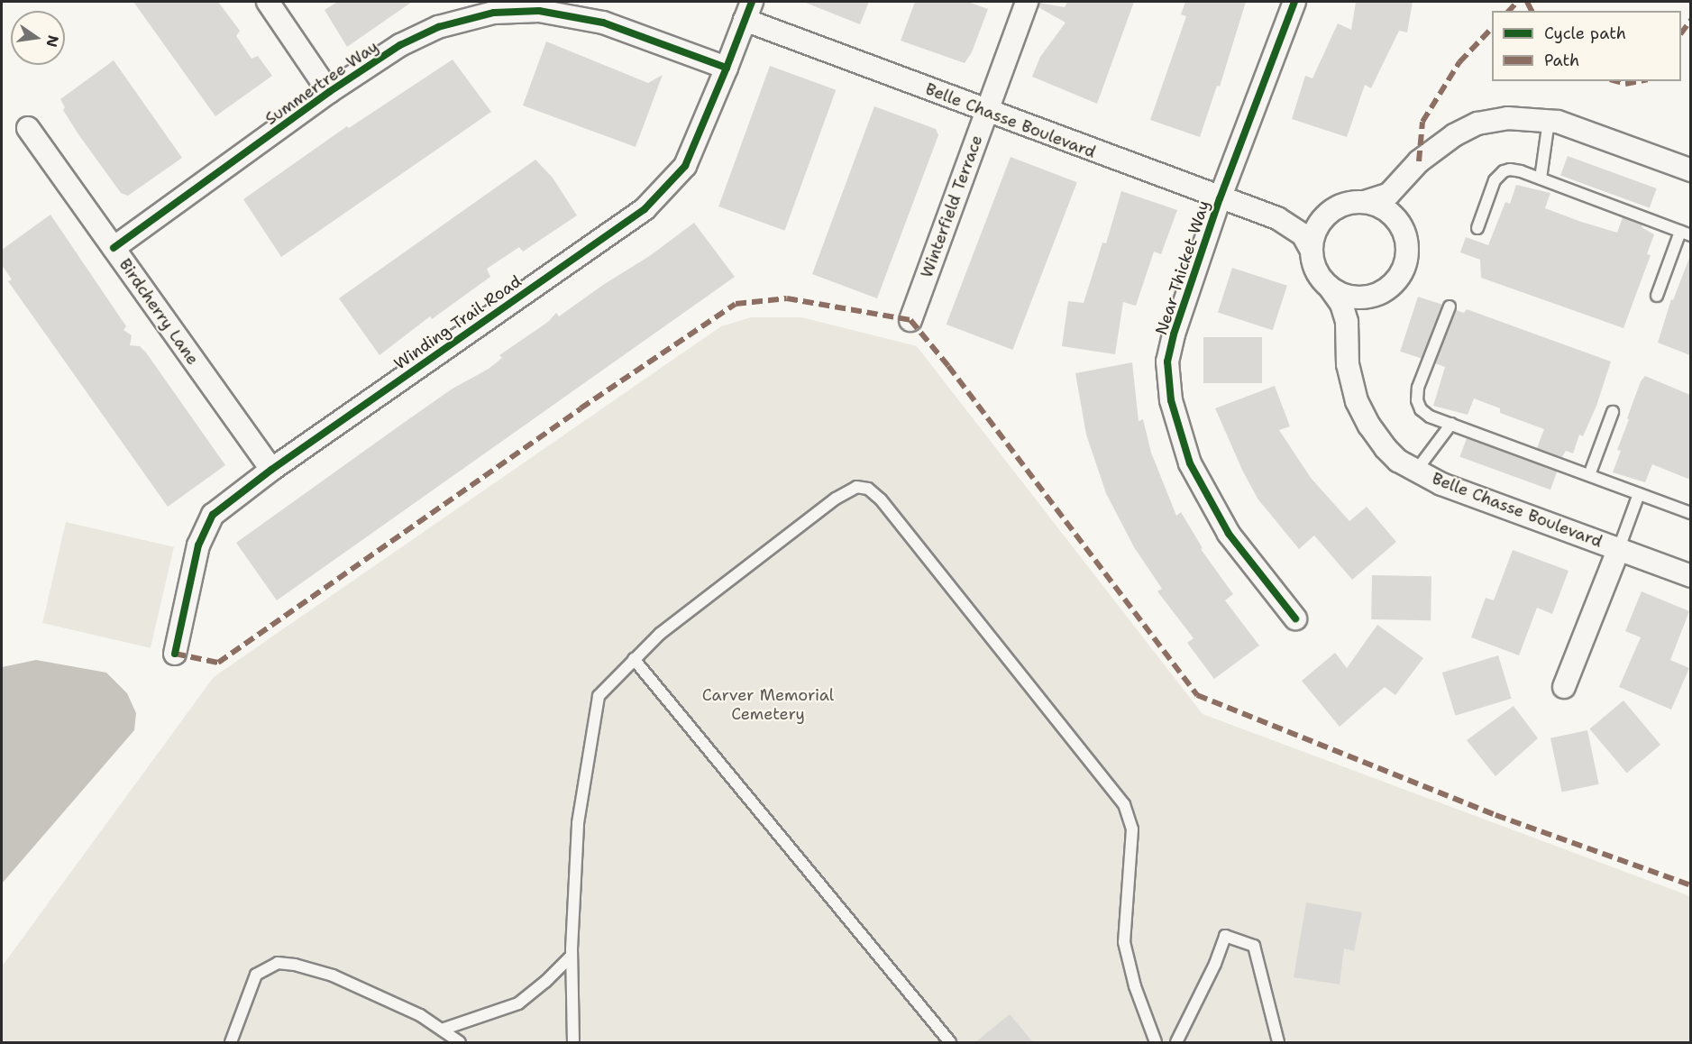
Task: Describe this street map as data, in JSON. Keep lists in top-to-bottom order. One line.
{"streets":{"street":["Summertree Way","Belle Chasse Boulevard","Winterfield Terrace","Near Thicket Way","Birdcherry Lane","Winding Trail Road"]},"crossings":[["Summertree Way","Birdcherry Lane"],["Summertree Way","Winding Trail Road"],["Belle Chasse Boulevard","Winterfield Terrace"],["Belle Chasse Boulevard","Near Thicket Way"],["Belle Chasse Boulevard","Winding Trail Road"],["Birdcherry Lane","Winding Trail Road"]],"parks":["Carver Memorial Cemetery"],"legend":["Cycle path","Path"],"north":"right"}
